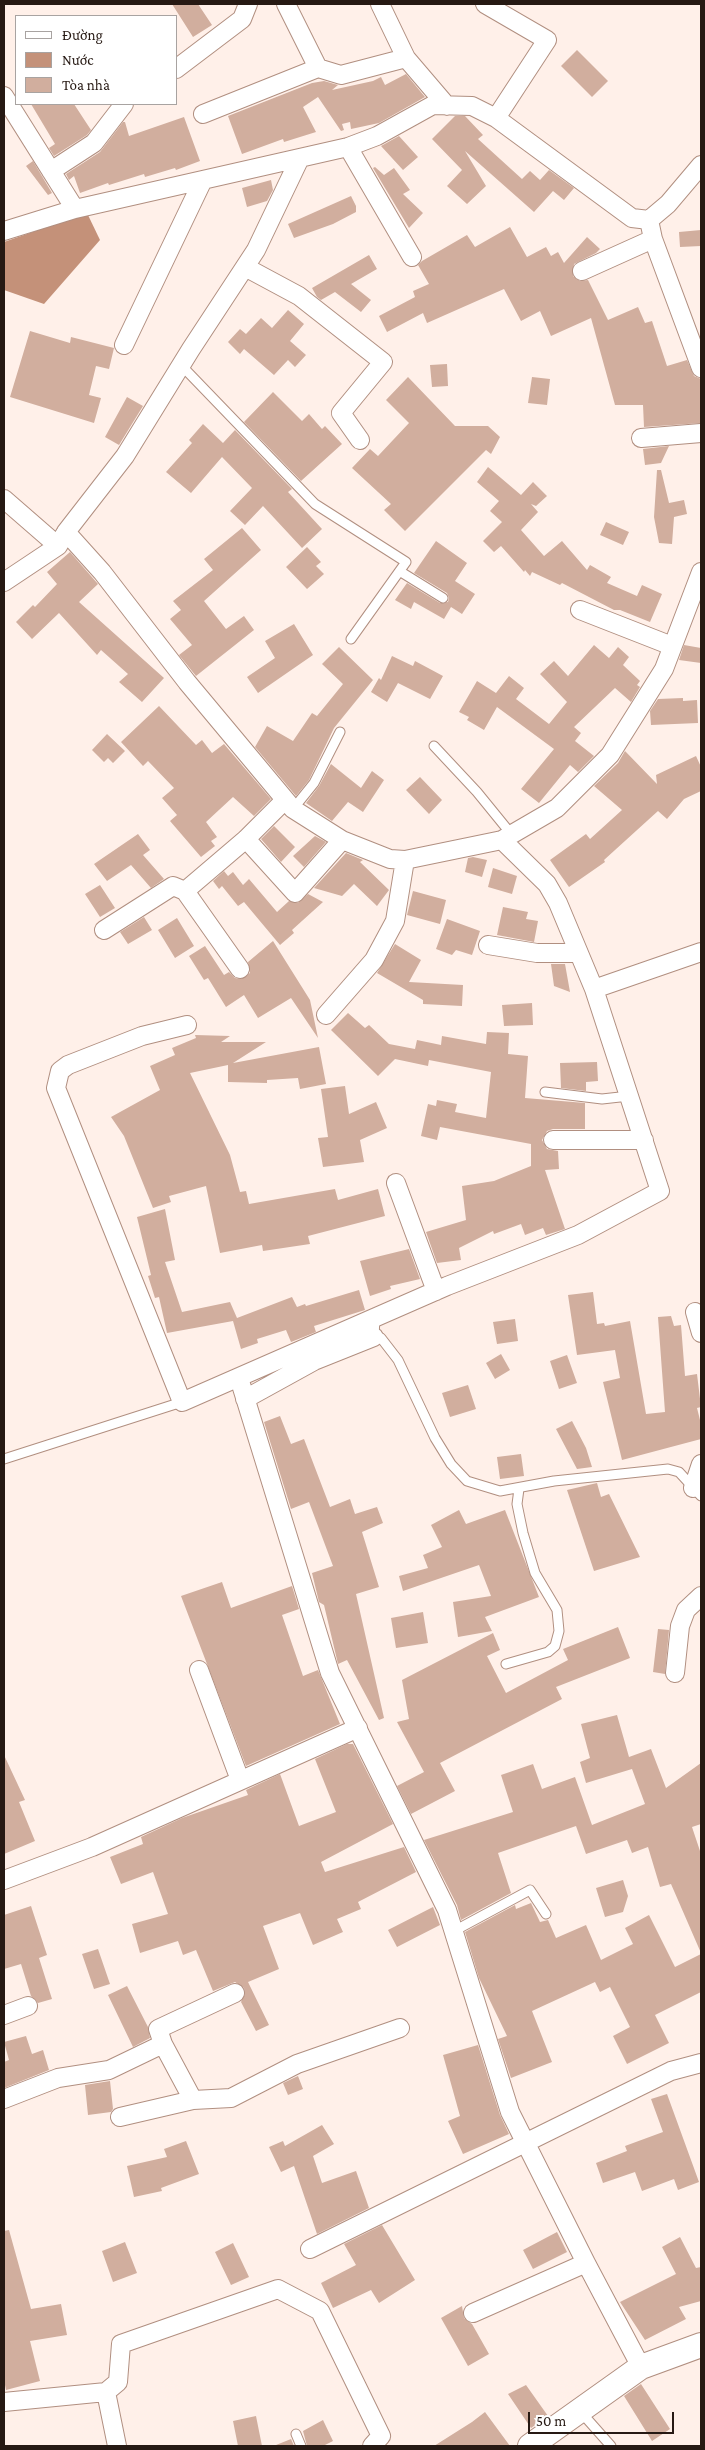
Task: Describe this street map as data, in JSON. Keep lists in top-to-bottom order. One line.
{"legend":["Đường","Nước","Tòa nhà"],"scale_bar":"50 m"}
